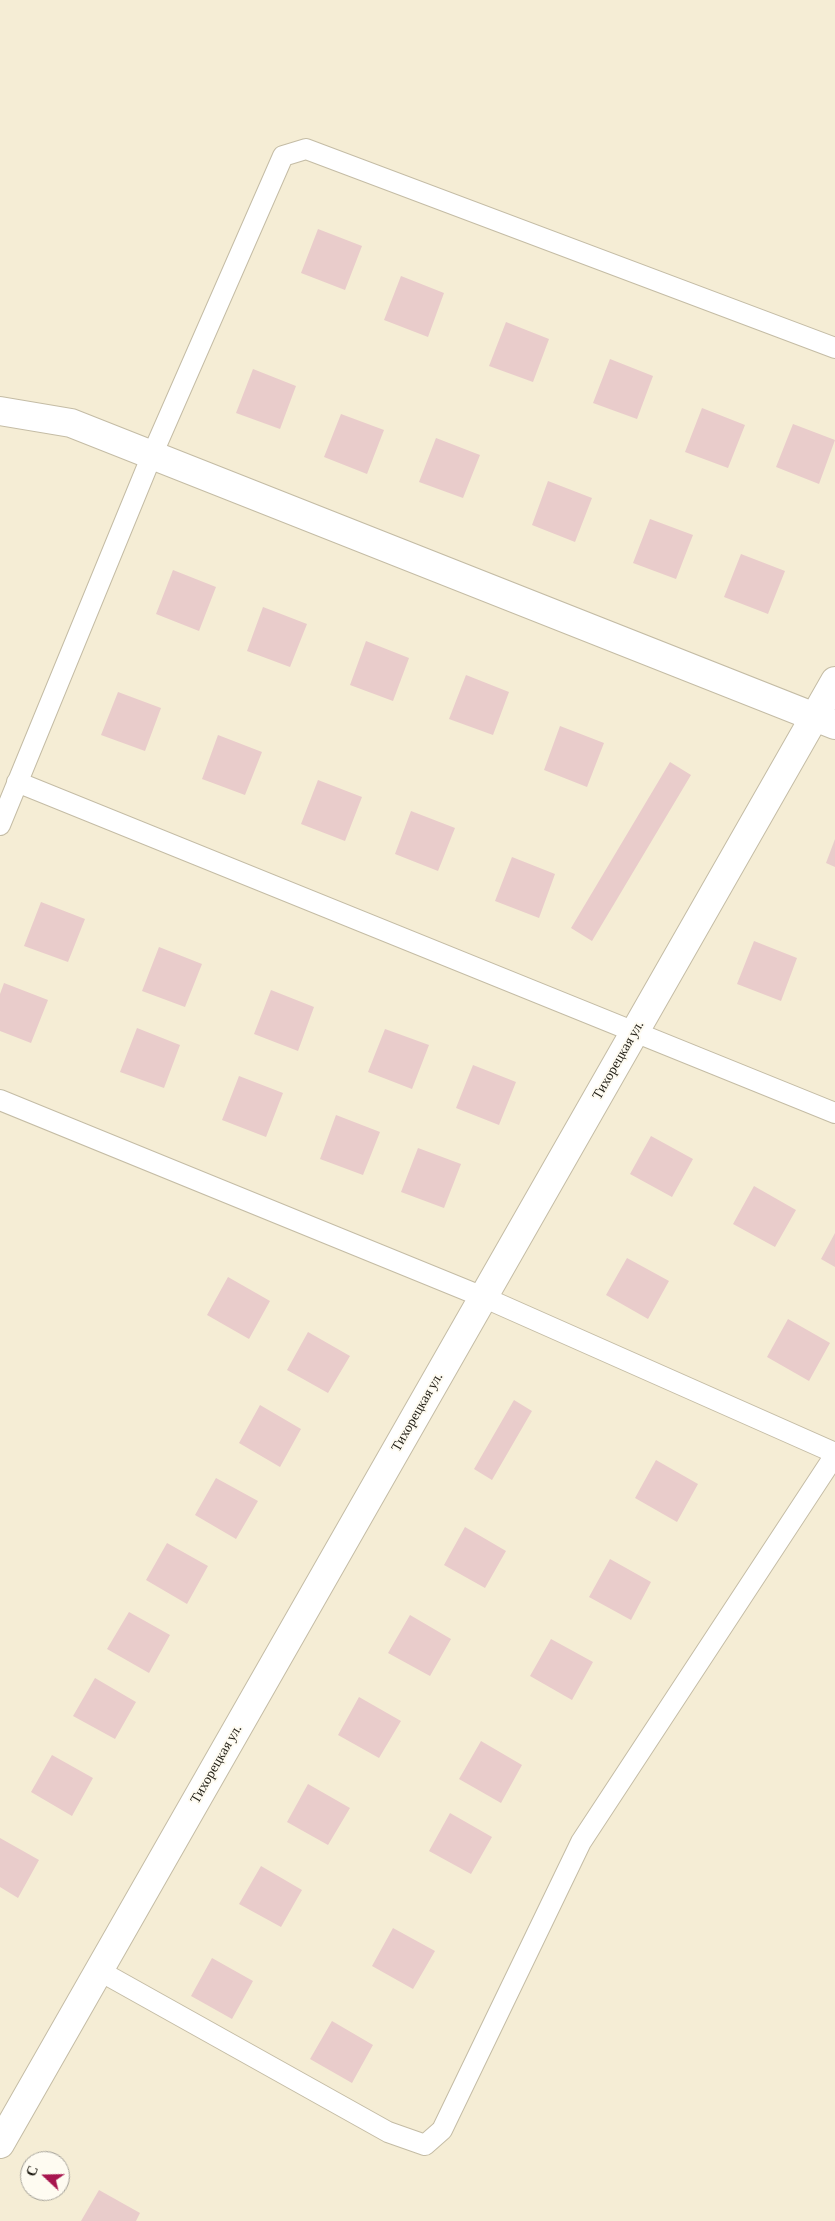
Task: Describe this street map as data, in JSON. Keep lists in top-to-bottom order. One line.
{"streets":{"street":["Тихорецкая ул."]},"north":"left"}
